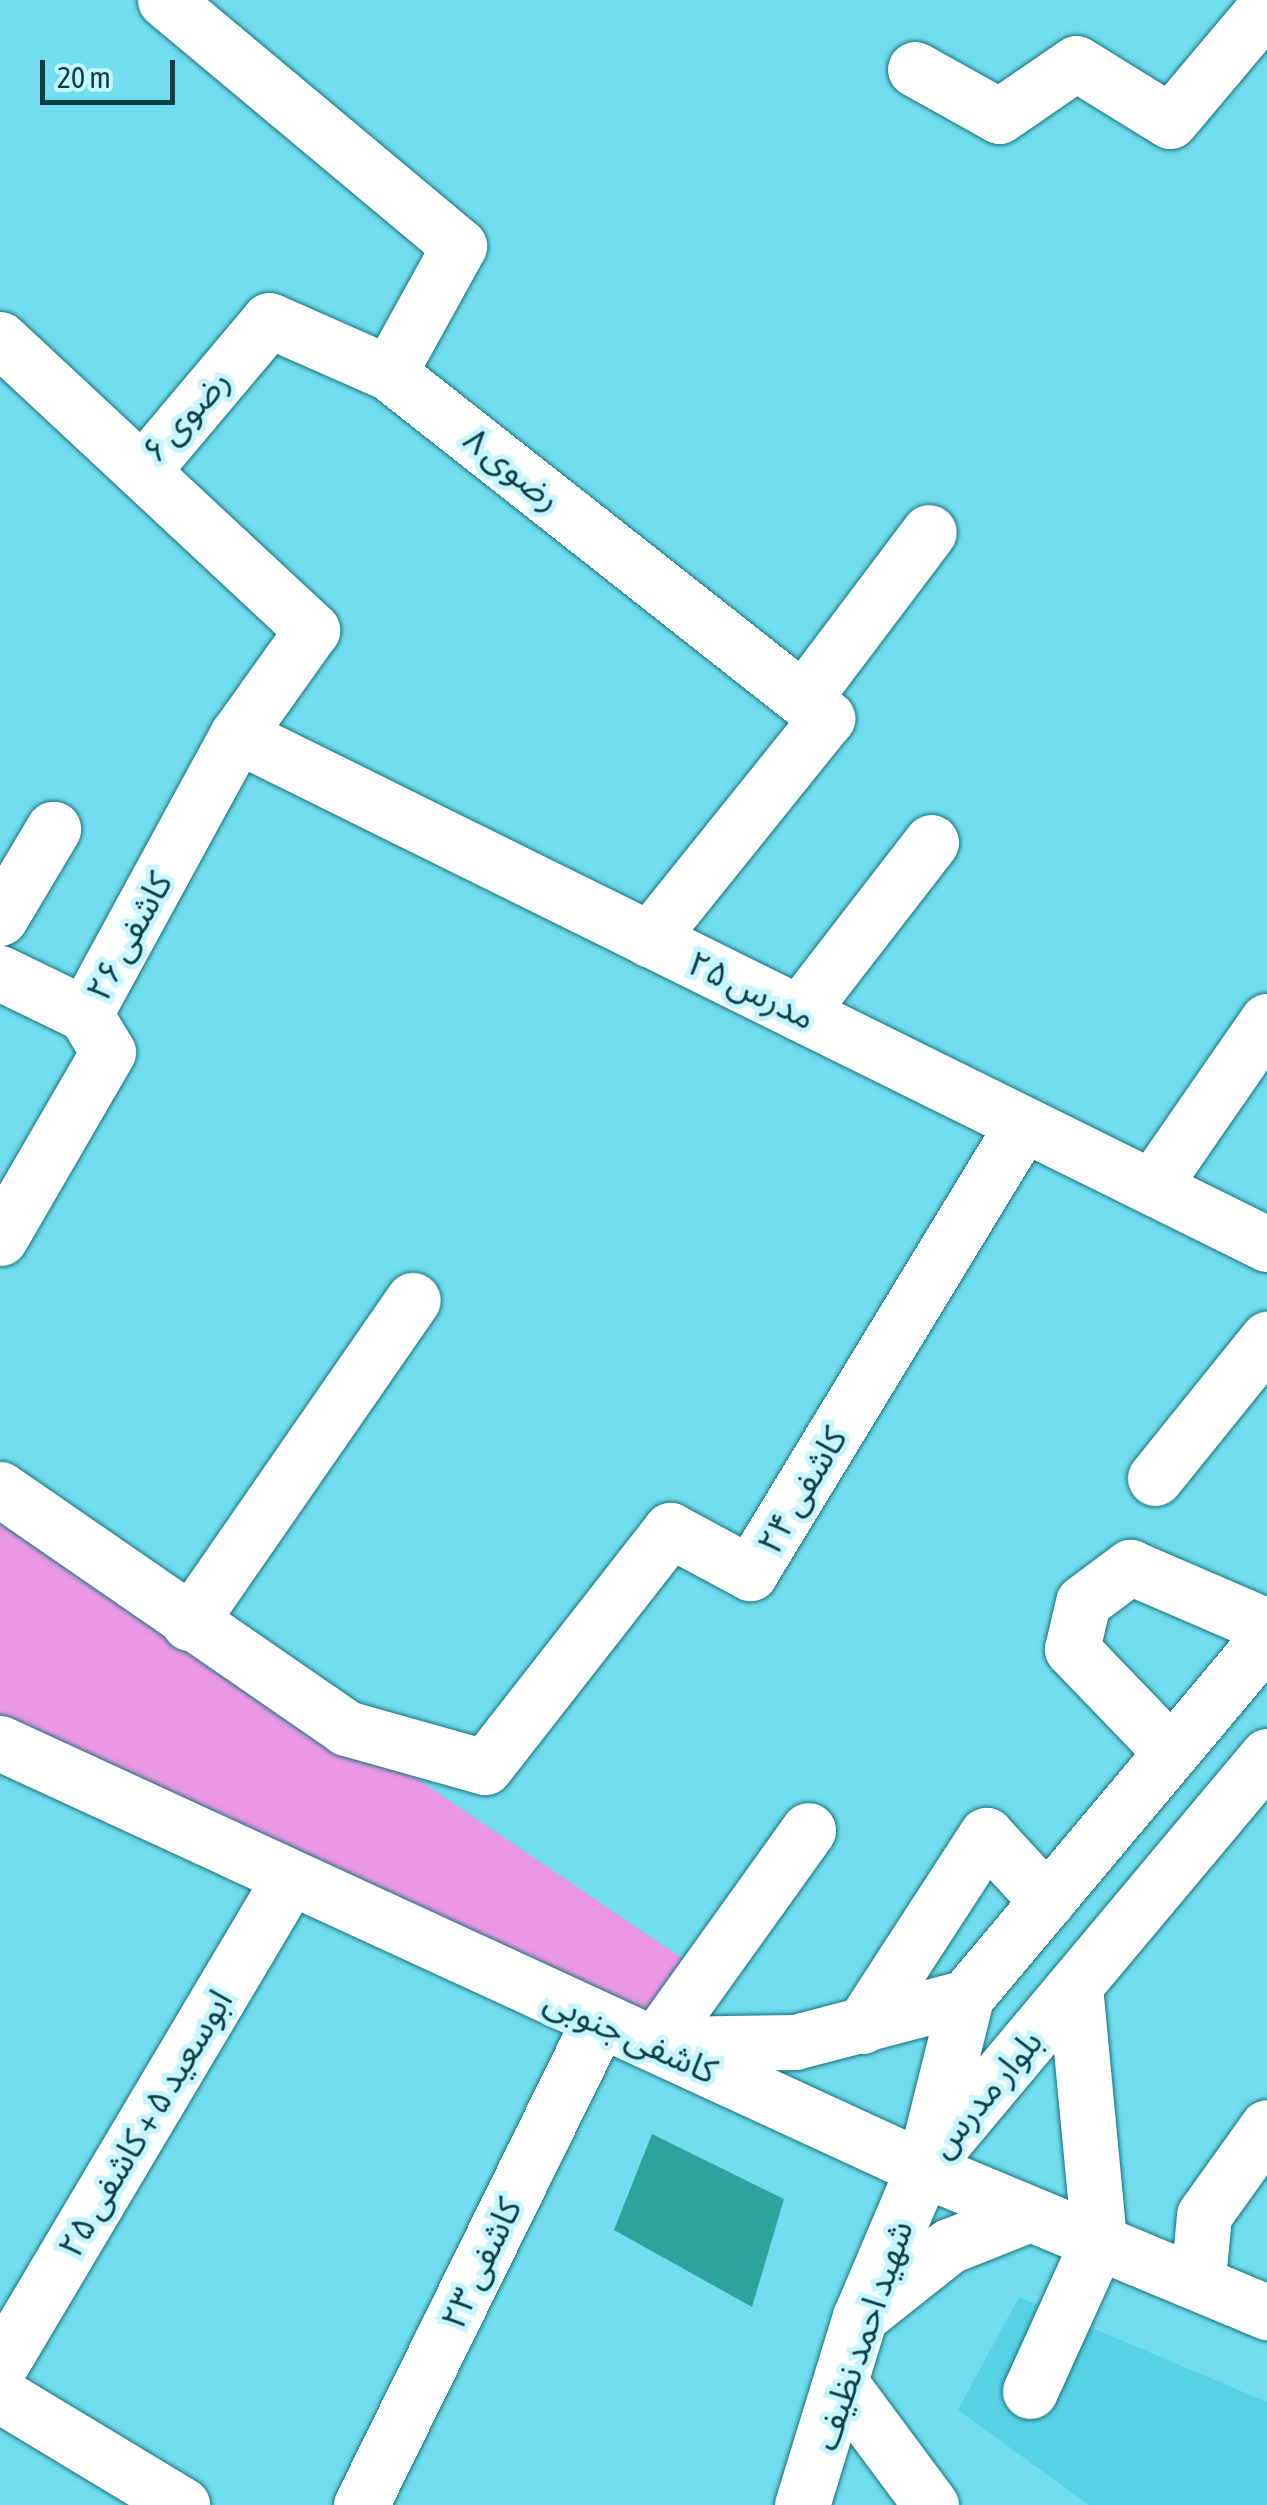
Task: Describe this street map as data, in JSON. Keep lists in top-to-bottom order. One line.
{"streets":{"street":["رضوی ۶","رضوی ۸","کاشفی ۲۶","مدرس ۲۵","کاشفی ۲۴","کاشفی جنوبی","بلوار مدرس","ابوسعید ۵ + کاشفی ۲۵","کاشفی ۲۳","شهید احمد نظیف"]},"crossings":[["رضوی ۶","رضوی ۸"],["رضوی ۶","کاشفی ۲۶"],["کاشفی ۲۶","مدرس ۲۵"],["مدرس ۲۵","کاشفی ۲۴"],["کاشفی جنوبی","بلوار مدرس"],["کاشفی جنوبی","ابوسعید ۵ + کاشفی ۲۵"],["کاشفی جنوبی","کاشفی ۲۳"],["کاشفی جنوبی","شهید احمد نظیف"],["بلوار مدرس","شهید احمد نظیف"]],"scale_bar":"20 m"}
